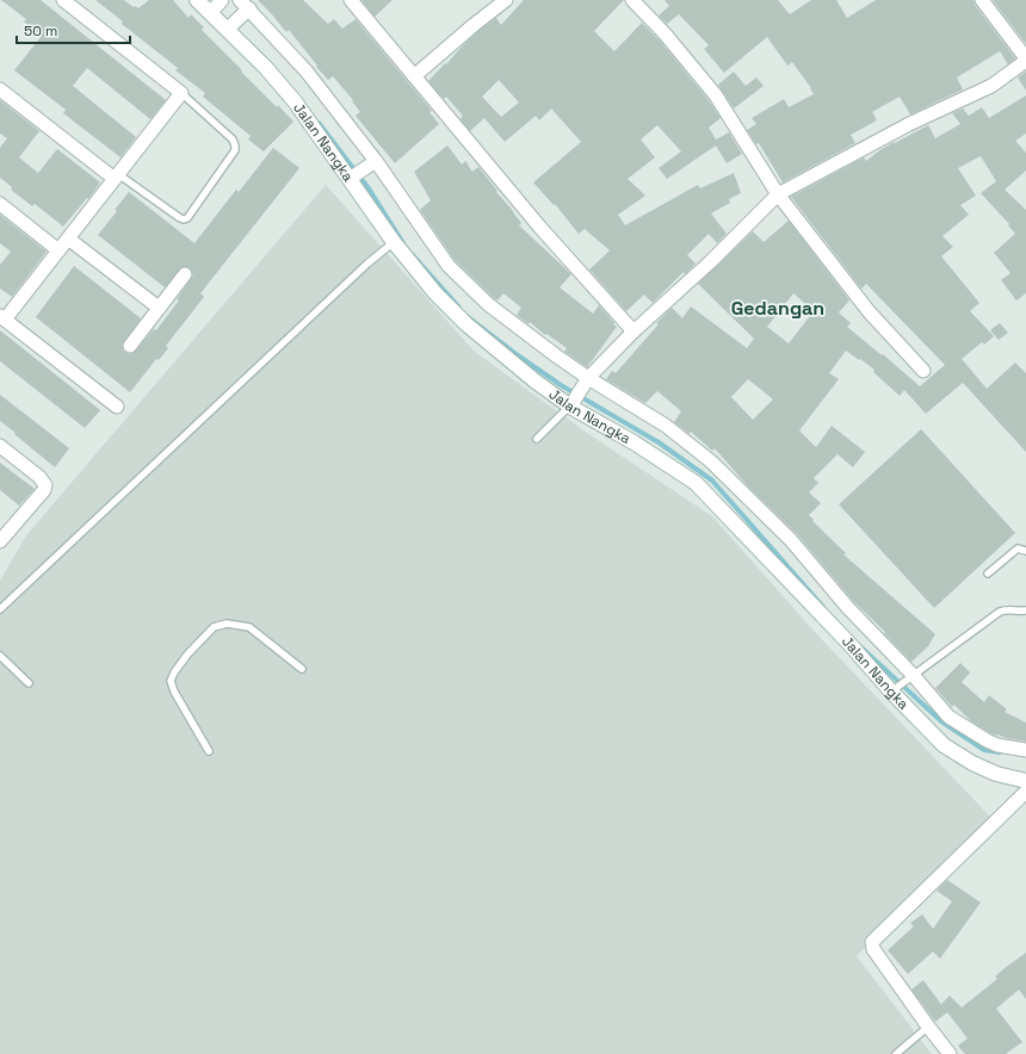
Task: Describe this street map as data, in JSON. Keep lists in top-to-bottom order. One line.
{"streets":{"street":["Jalan Nangka"]},"districts":["Gedangan"],"scale_bar":"50 m"}
